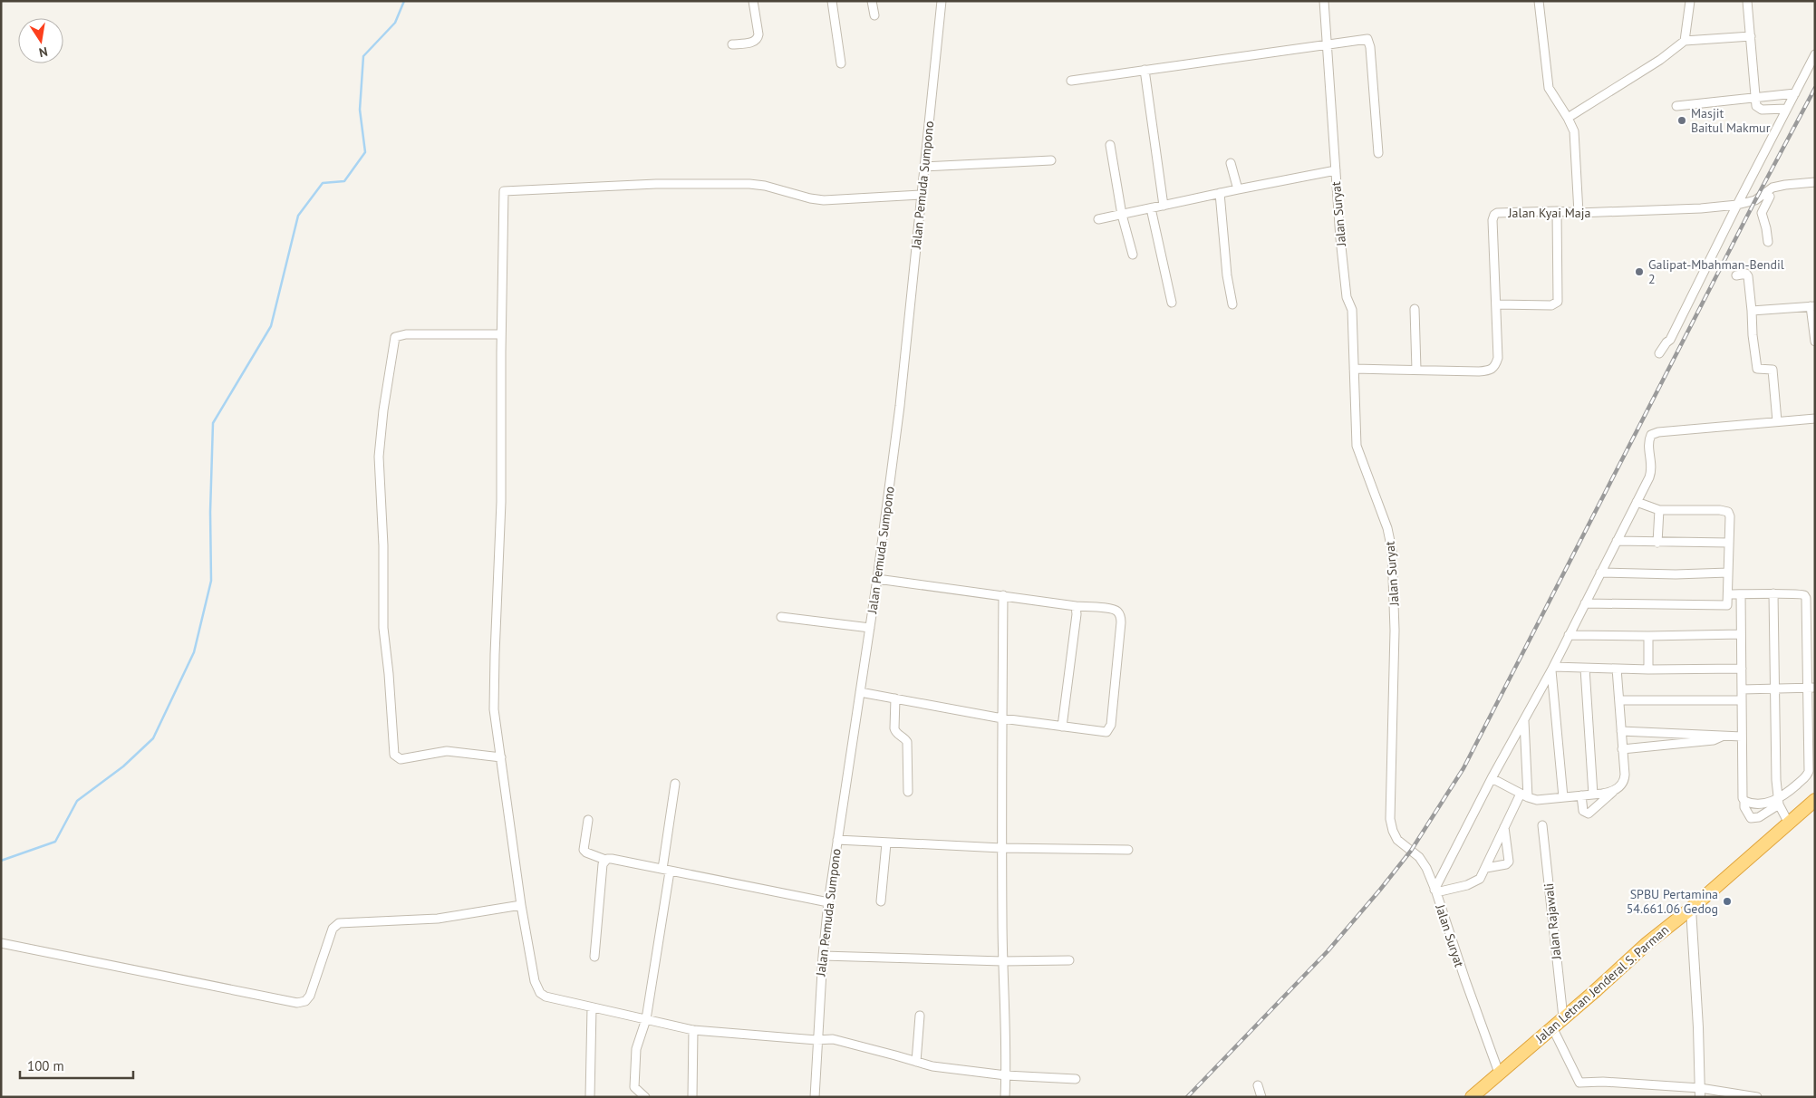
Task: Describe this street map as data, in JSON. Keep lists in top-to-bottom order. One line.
{"streets":{"highway":["Jalan Letnan Jenderal S. Parman"],"street":["Jalan Pemuda Sumpono","Jalan Kyai Maja","Jalan Suryat","Jalan Rajawali"]},"crossings":[["Jalan Kyai Maja","Jalan Suryat"],["Jalan Suryat","Jalan Letnan Jenderal S. Parman"],["Jalan Rajawali","Jalan Letnan Jenderal S. Parman"]],"places":["Masjit Baitul Makmur","Galipat-Mbahman-Bendil 2","SPBU Pertamina 54.661.06 Gedog"],"scale_bar":"100 m","north":"bottom"}
